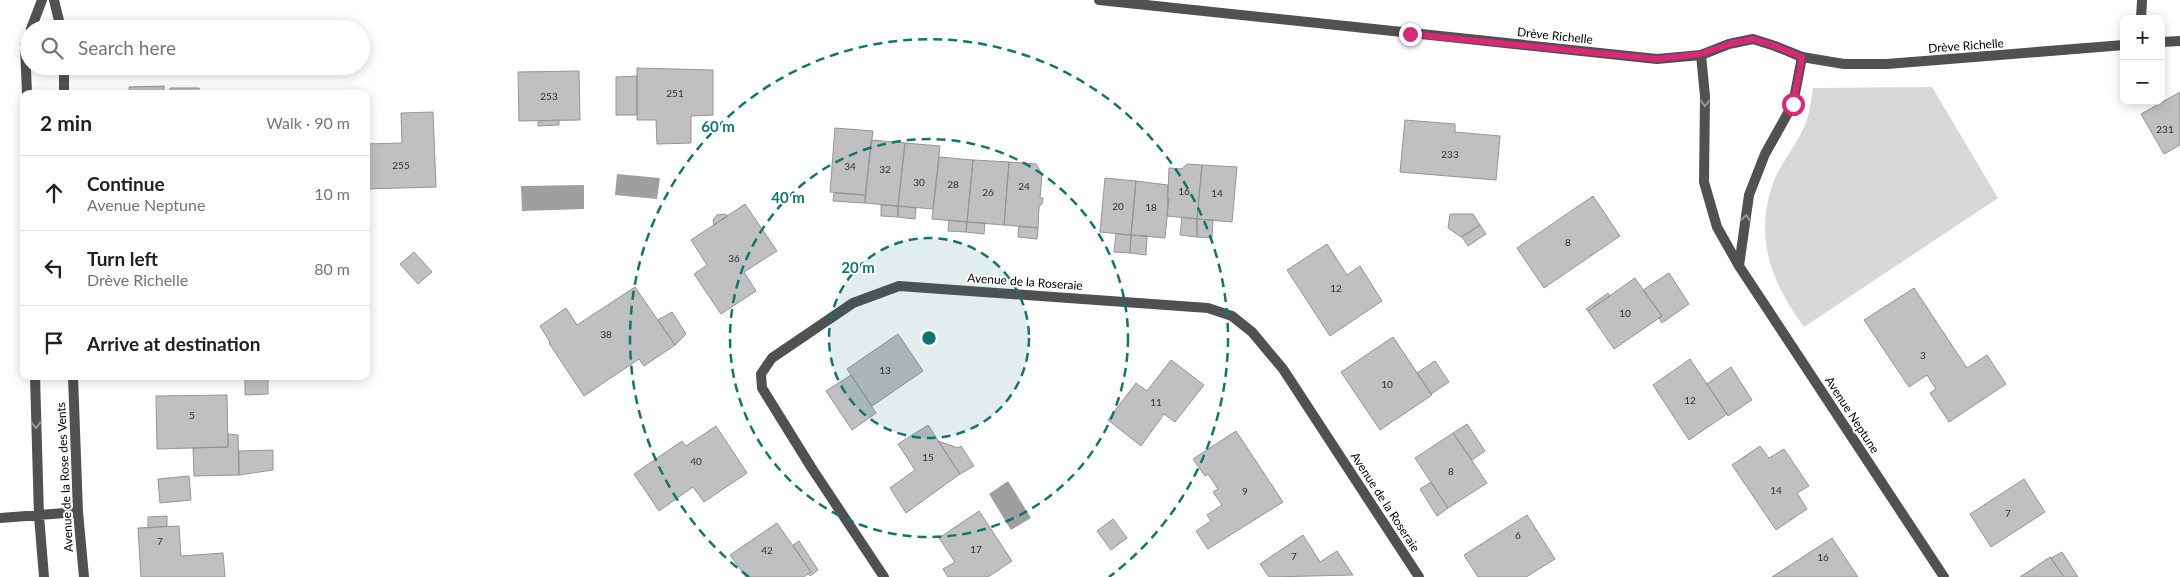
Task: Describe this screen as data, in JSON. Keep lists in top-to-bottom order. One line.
{"streets":{"street":["Drève Richelle","Avenue de la Roseraie","Avenue Neptune","Avenue de la Rose des Vents"]},"crossings":[["Drève Richelle","Avenue Neptune"]],"one_way":["Avenue Neptune"],"house_numbers":["251","253","231","233","255","34","32","30","28","24","16","26","14","20","18","8","36","12","10","38","3","13","10","12","11","5","15","40","8","14","9","7","6","7","17","42","7","16"],"page":{"map_buttons":["+","−"],"search":"Search here","heading":["2 min","Walk · 90 m"],"list":[["Continue","Avenue Neptune","10 m"],["Turn left","Drève Richelle","80 m"],"Arrive at destination"]},"rings":["60 m","40 m","20 m"]}
